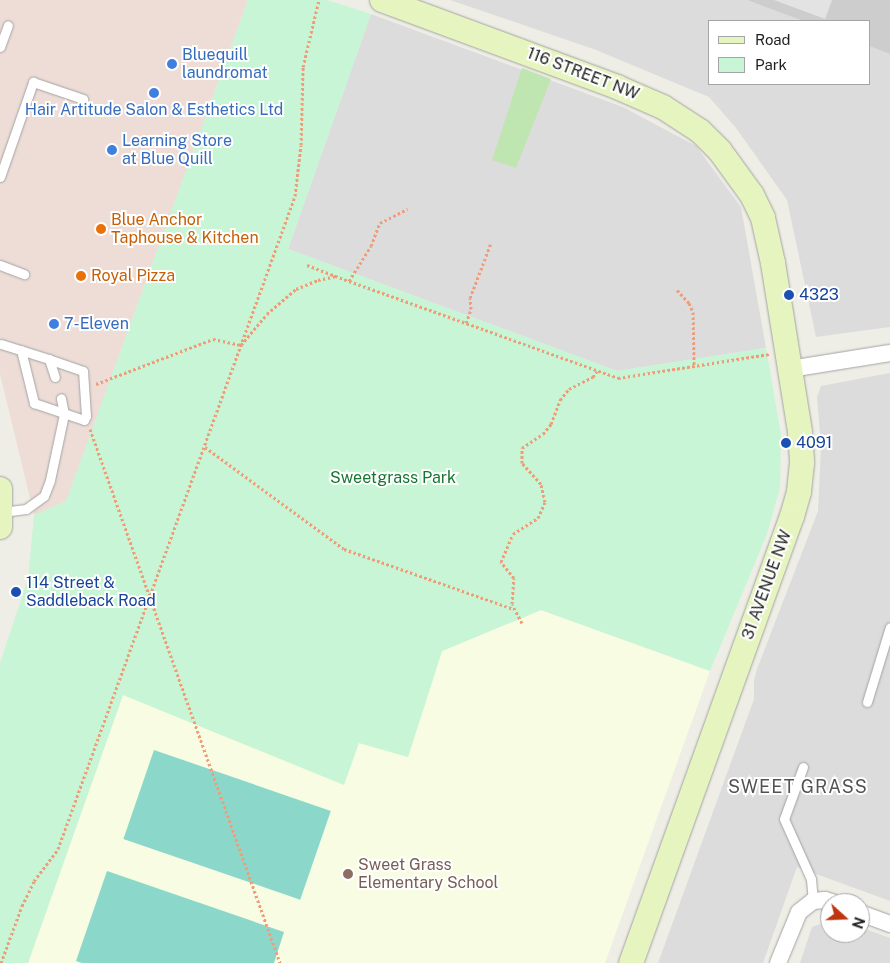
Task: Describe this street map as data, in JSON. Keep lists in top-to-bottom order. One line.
{"streets":{"street":["116 STREET NW","31 AVENUE NW"]},"crossings":[["116 STREET NW","31 AVENUE NW"]],"districts":["SWEET GRASS"],"parks":["Sweetgrass Park"],"places":["Bluequill laundromat","Hair Artitude Salon & Esthetics Ltd","Learning Store at Blue Quill","Blue Anchor Taphouse & Kitchen","Royal Pizza","4323","7-Eleven","4091","114 Street & Saddleback Road","Sweet Grass Elementary School"],"legend":["Road","Park"],"north":"right"}
